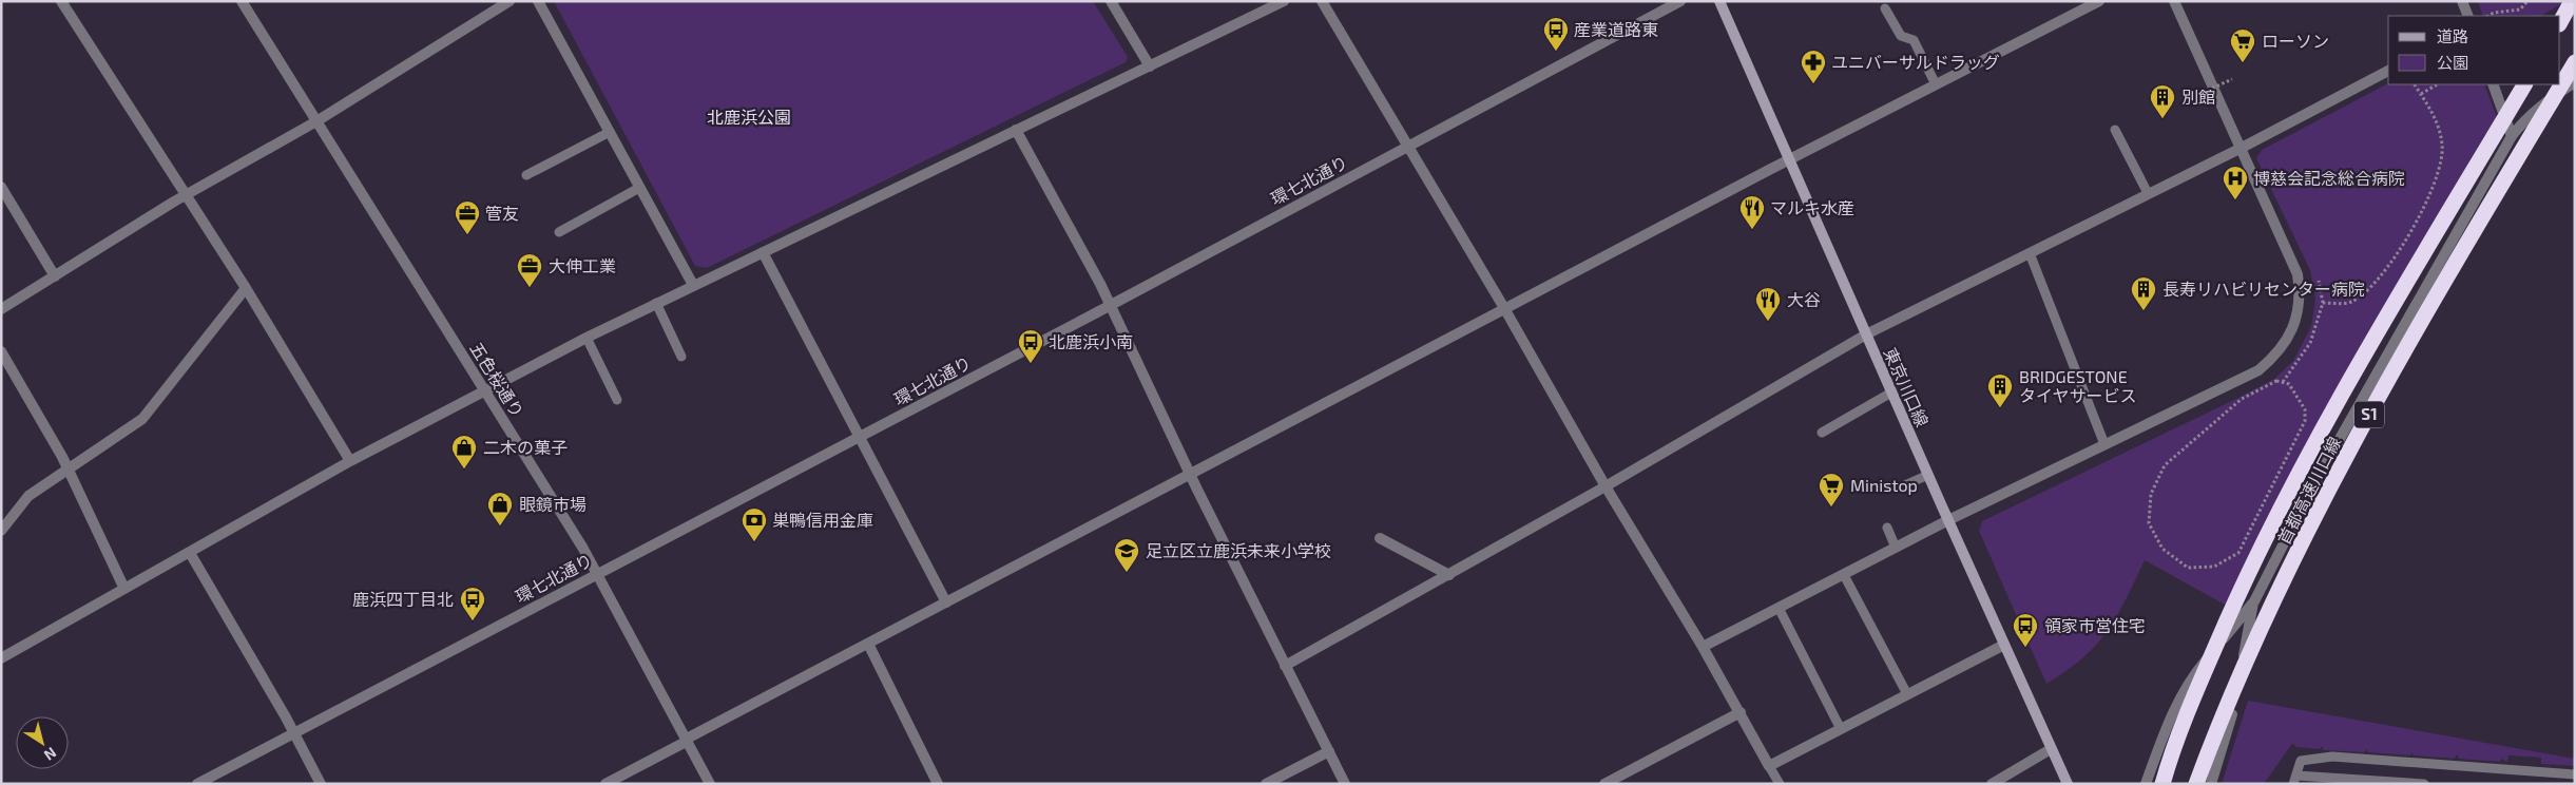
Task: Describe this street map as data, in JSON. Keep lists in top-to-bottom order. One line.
{"streets":{"highway":["S1","首都高速川口線"],"main road":["東京川口線"],"street":["環七北通り","五色桜通り"]},"crossings":[["環七北通り","五色桜通り"]],"parks":["北鹿浜公園"],"places":{"bus stop":["産業道路東","北鹿浜小南","鹿浜四丁目北","領家市営住宅"],"supermarket":["ローソン","Ministop"],"pharmacy":["ユニバーサルドラッグ"],"building":["別館","長寿リハビリセンター病院","BRIDGESTONE タイヤサービス"],"hospital":["博慈会記念総合病院"],"restaurant":["マルキ水産","大谷"],"office":["管友","大伸工業"],"shop":["二木の菓子","眼鏡市場"],"bank":["巣鴨信用金庫"],"school or university":["足立区立鹿浜未来小学校"]},"legend":["道路","公園"],"north":"bottom right"}
